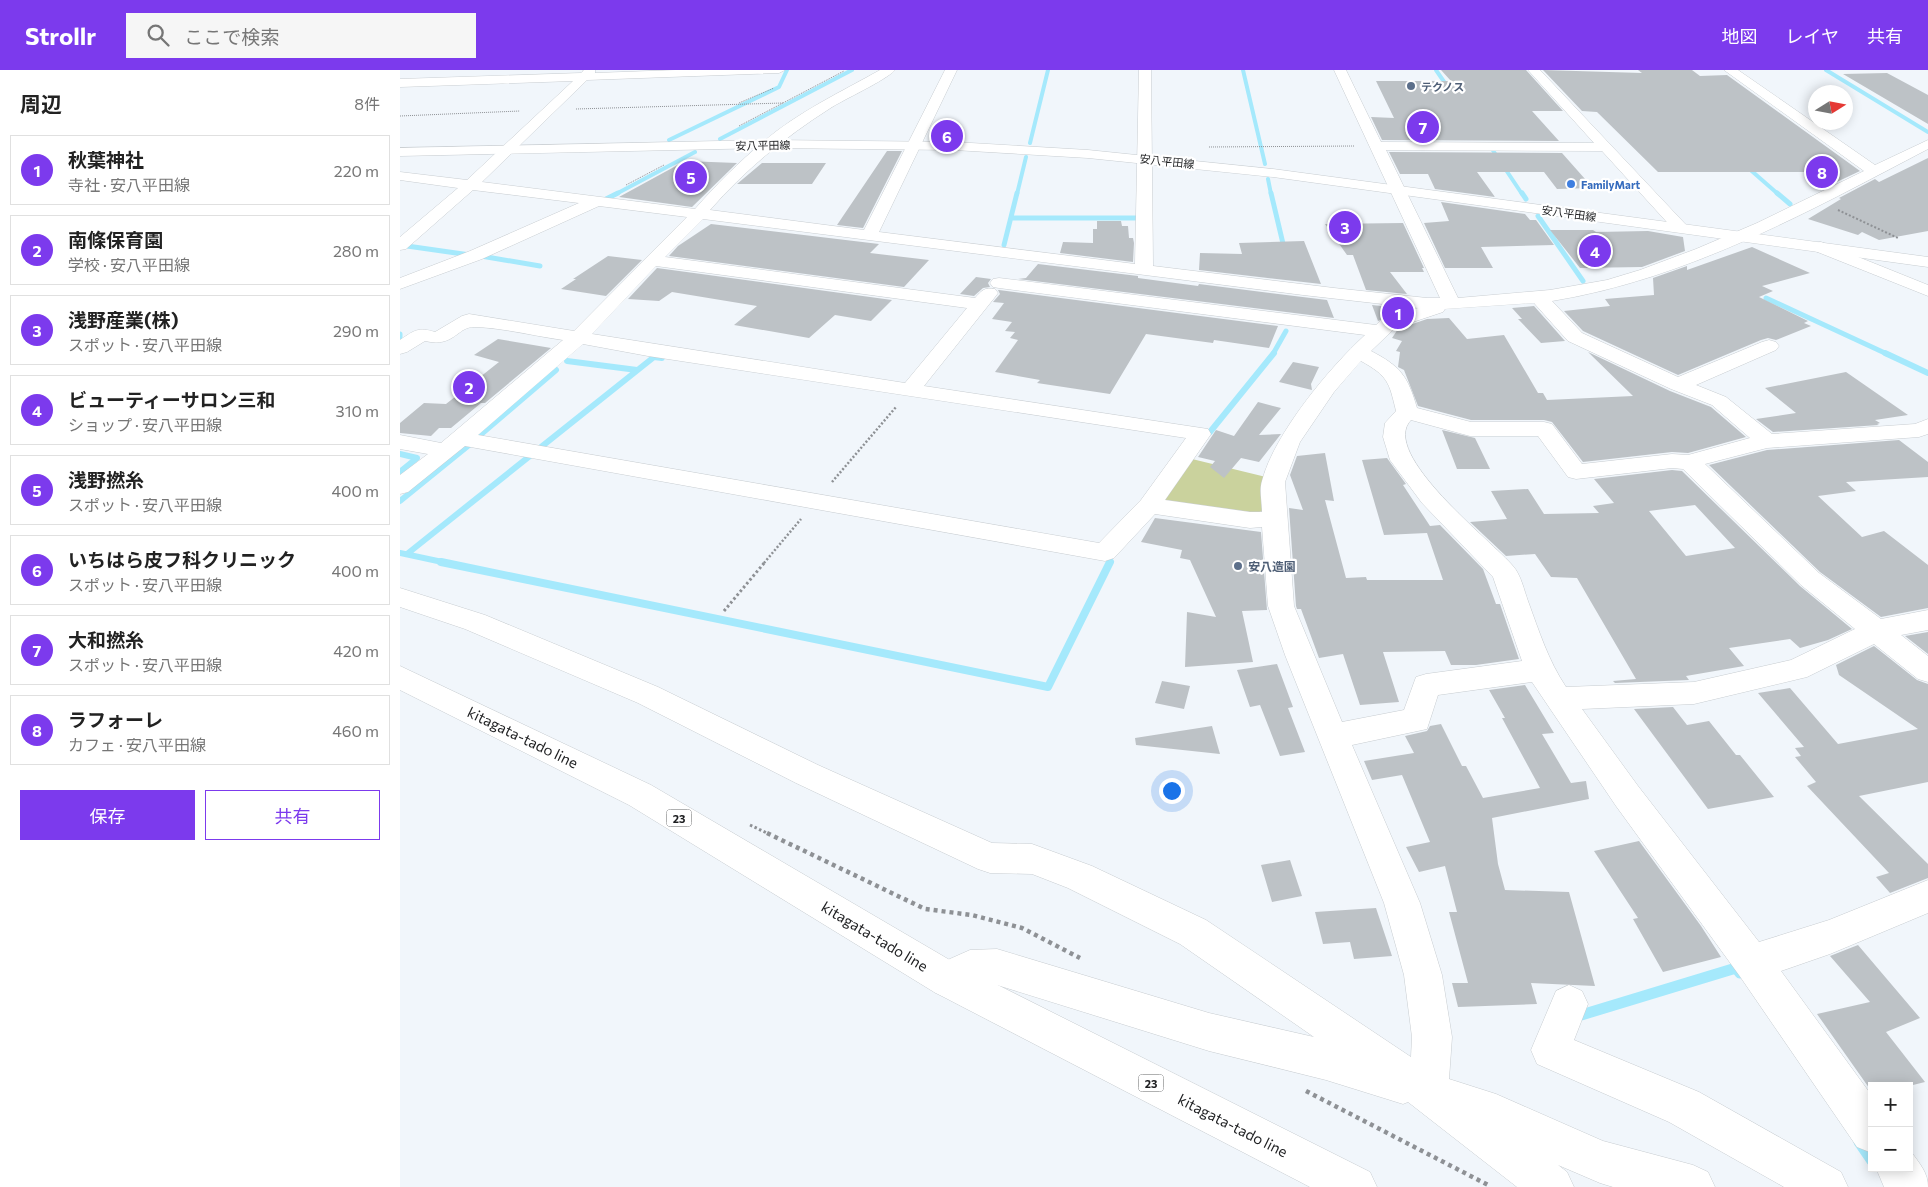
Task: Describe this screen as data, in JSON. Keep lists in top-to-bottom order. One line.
{"streets":{"street":["安八平田線","kitagata-tado line","23"]},"places":["テクノス","FamilyMart","安八造園"],"north":"right","page":{"header":"Strollr","search":"ここで検索","nav":["地図","レイヤ","共有"],"heading":["周辺","8件"],"pins":["7","6","8","5","3","4","1","2"],"list":[{"mark":"1","name":"秋葉神社","note":"寺社 · 安八平田線","value":"220 m"},{"mark":"2","name":"南條保育園","note":"学校 · 安八平田線","value":"280 m"},{"mark":"3","name":"浅野産業(株)","note":"スポット · 安八平田線","value":"290 m"},{"mark":"4","name":"ビューティーサロン三和","note":"ショップ · 安八平田線","value":"310 m"},{"mark":"5","name":"浅野撚糸","note":"スポット · 安八平田線","value":"400 m"},{"mark":"6","name":"いちはら皮フ科クリニック","note":"スポット · 安八平田線","value":"400 m"},{"mark":"7","name":"大和撚糸","note":"スポット · 安八平田線","value":"420 m"},{"mark":"8","name":"ラフォーレ","note":"カフェ · 安八平田線","value":"460 m"}],"buttons":["保存","共有"],"map_buttons":["+","−"]}}
